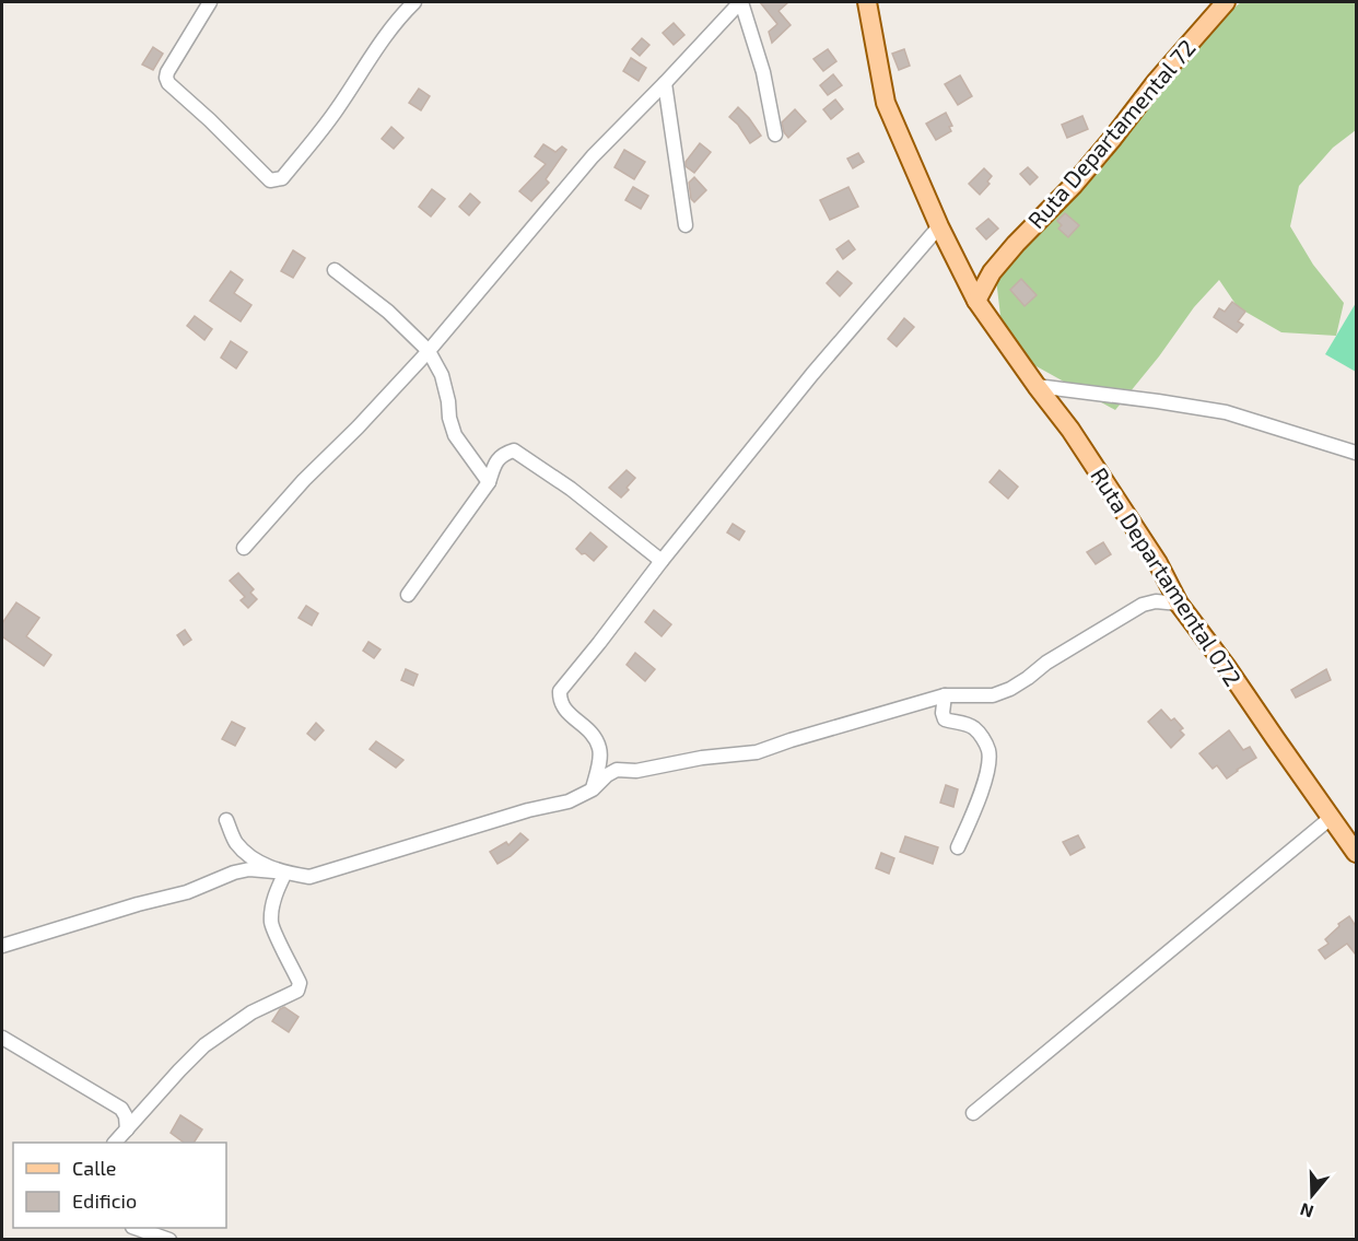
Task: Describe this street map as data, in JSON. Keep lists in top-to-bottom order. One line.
{"streets":{"main road":["Ruta Departamental 72","Ruta Departamental 072"]},"crossings":[["Ruta Departamental 72","Ruta Departamental 072"]],"legend":["Calle","Edificio"],"north":"bottom"}
